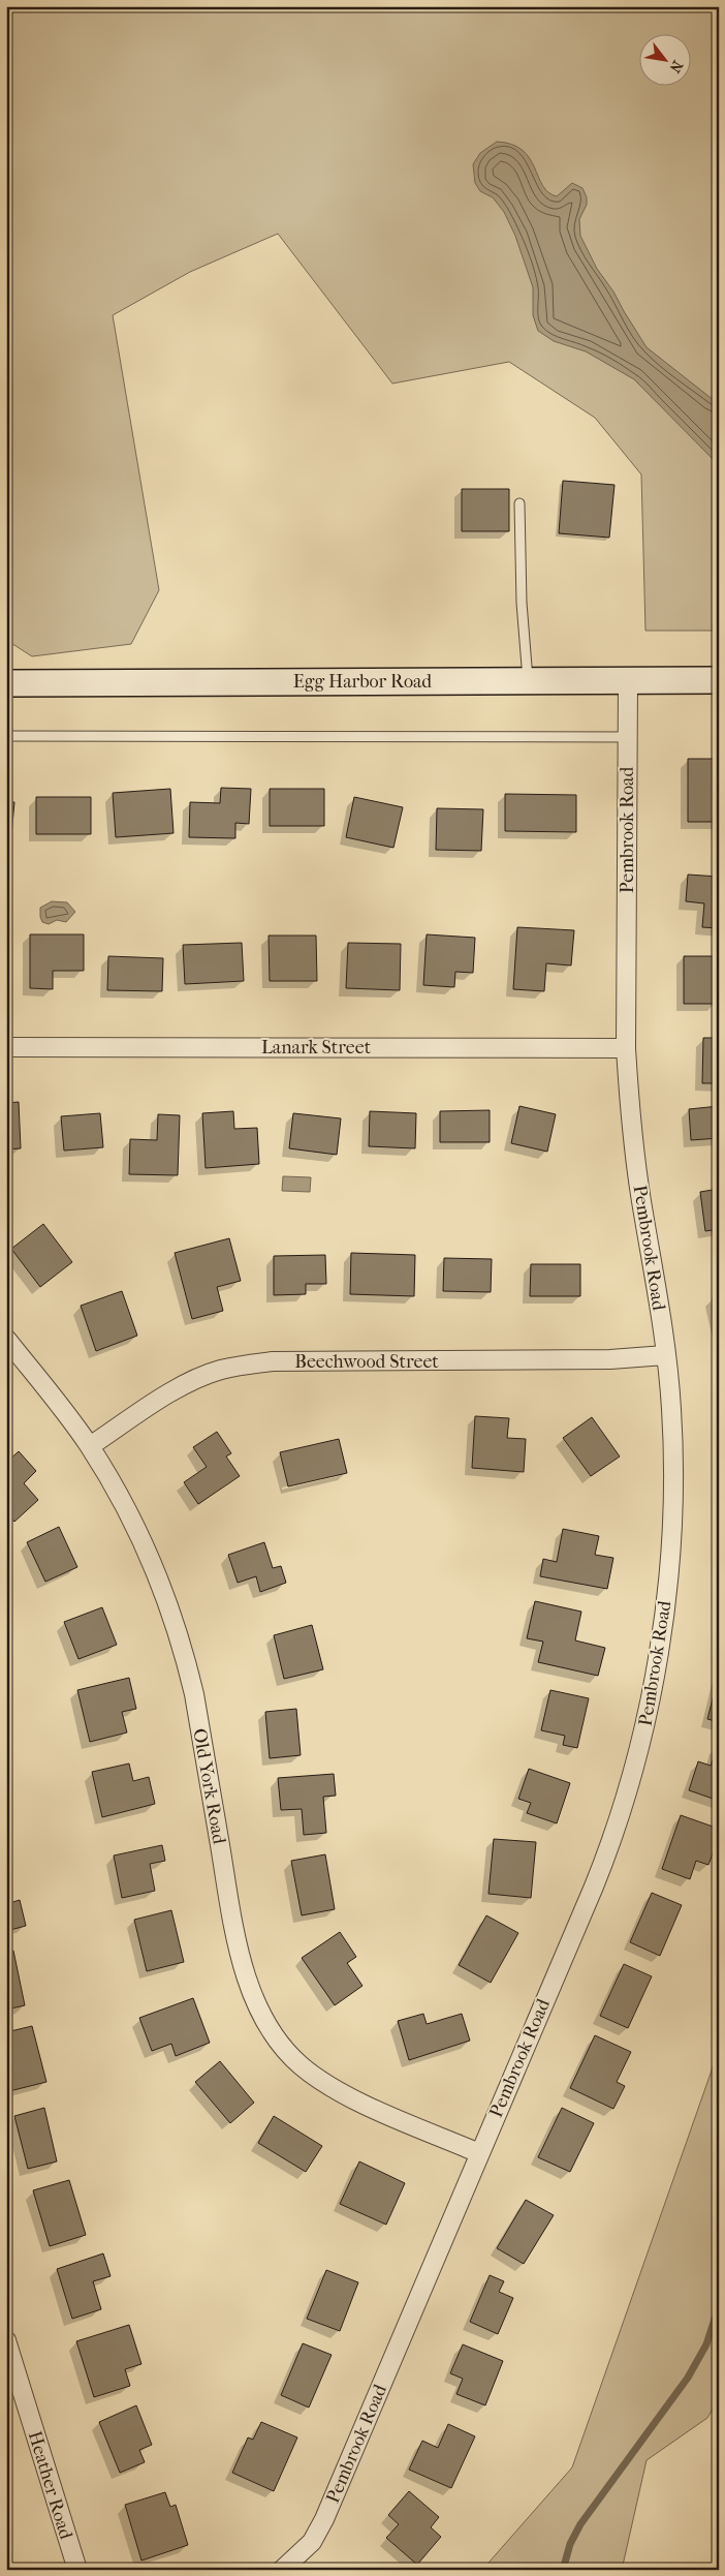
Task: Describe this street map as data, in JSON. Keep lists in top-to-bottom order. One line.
{"streets":{"main road":["Egg Harbor Road"],"street":["Pembrook Road","Lanark Street","Beechwood Street","Old York Road","Heather Road"]},"crossings":[["Egg Harbor Road","Pembrook Road"],["Pembrook Road","Lanark Street"],["Pembrook Road","Beechwood Street"],["Pembrook Road","Old York Road"],["Beechwood Street","Old York Road"]],"north":"bottom right"}
